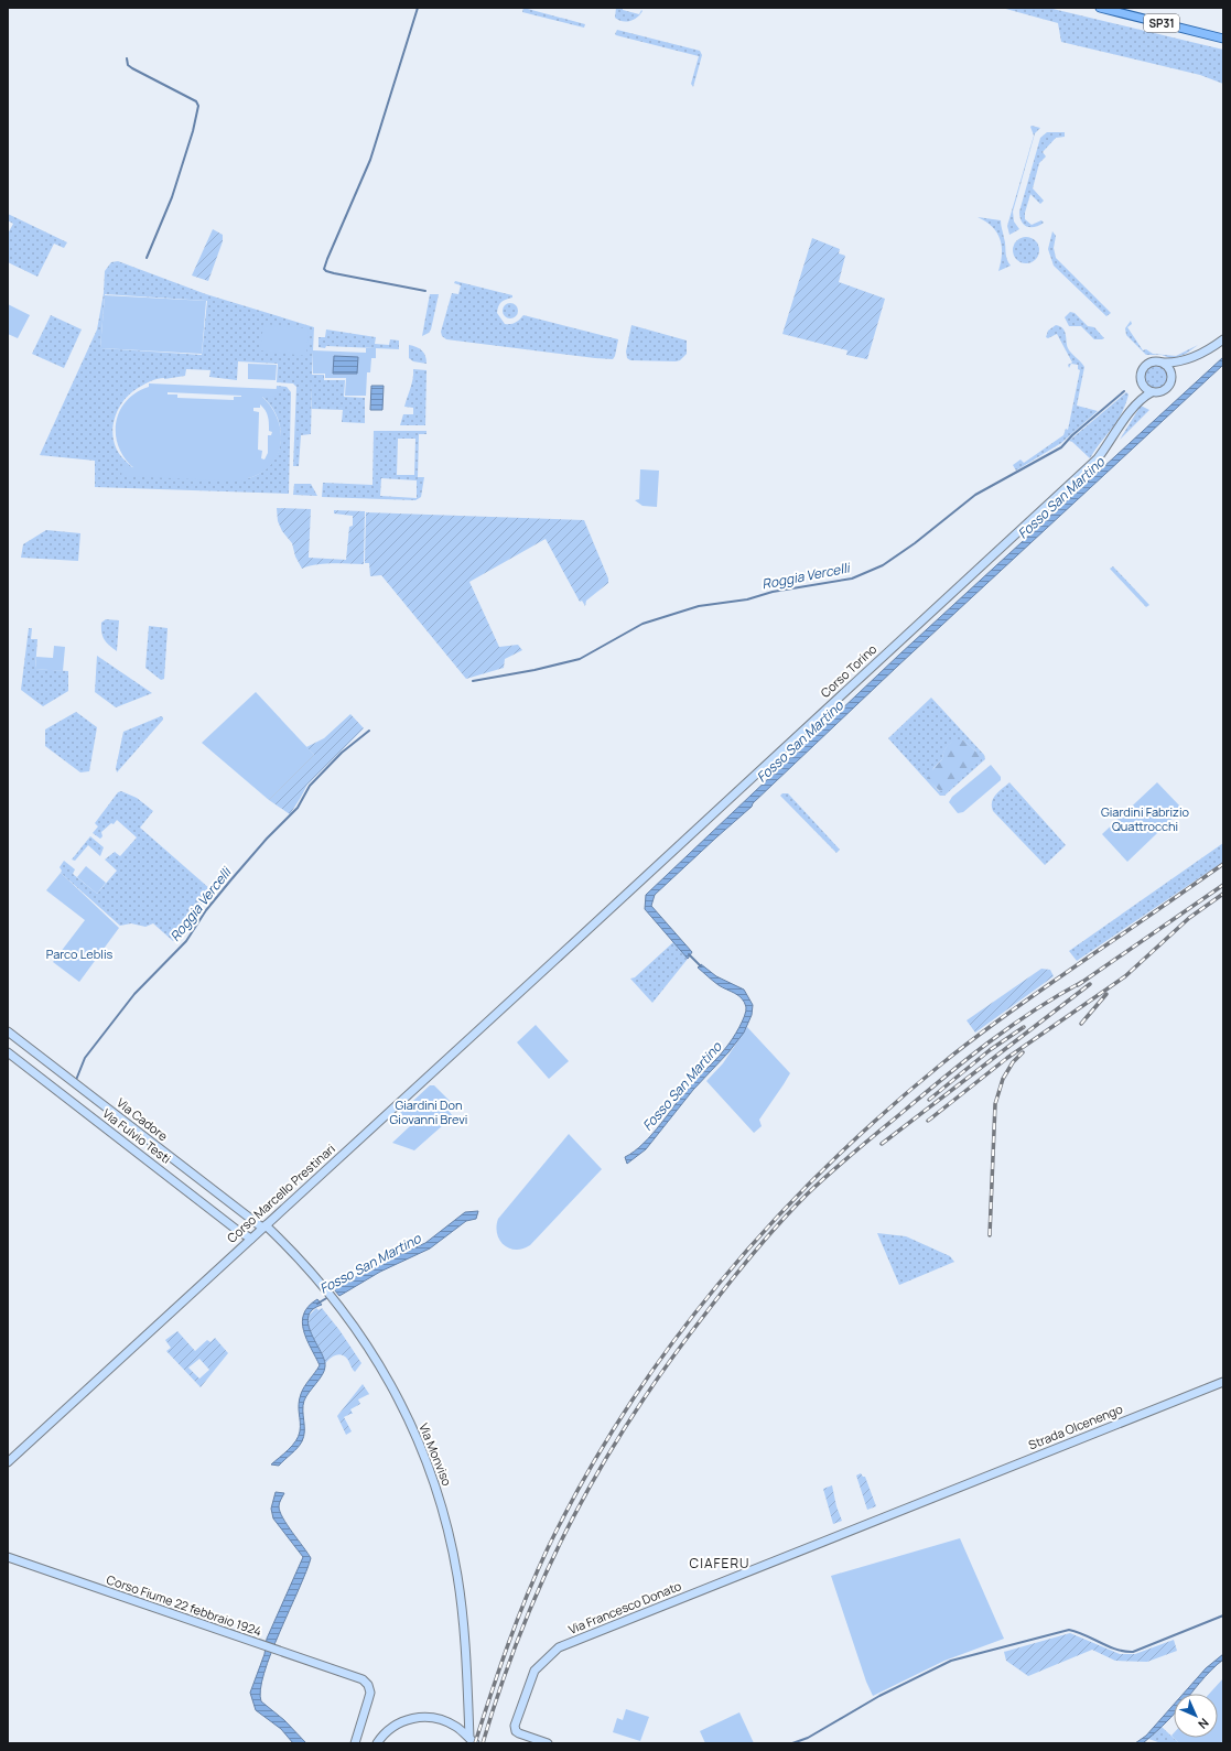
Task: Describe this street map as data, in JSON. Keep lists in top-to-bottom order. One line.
{"streets":{"main road":["SP31","Corso Torino","Via Cadore","Via Fulvio Testi","Corso Marcello Prestinari","Strada Olcenengo","Via Monviso","Corso Fiume 22 febbraio 1924","Via Francesco Donato"]},"crossings":[["Corso Torino","Corso Marcello Prestinari"],["Via Cadore","Corso Marcello Prestinari"],["Via Cadore","Via Monviso"],["Via Fulvio Testi","Corso Marcello Prestinari"],["Corso Marcello Prestinari","Via Monviso"],["Strada Olcenengo","Via Francesco Donato"]],"districts":["CIAFERU"],"water":["Fosso San Martino","Roggia Vercelli"],"parks":["Giardini Fabrizio Quattrocchi","Parco Leblis","Giardini Don Giovanni Brevi"],"north":"bottom right"}
